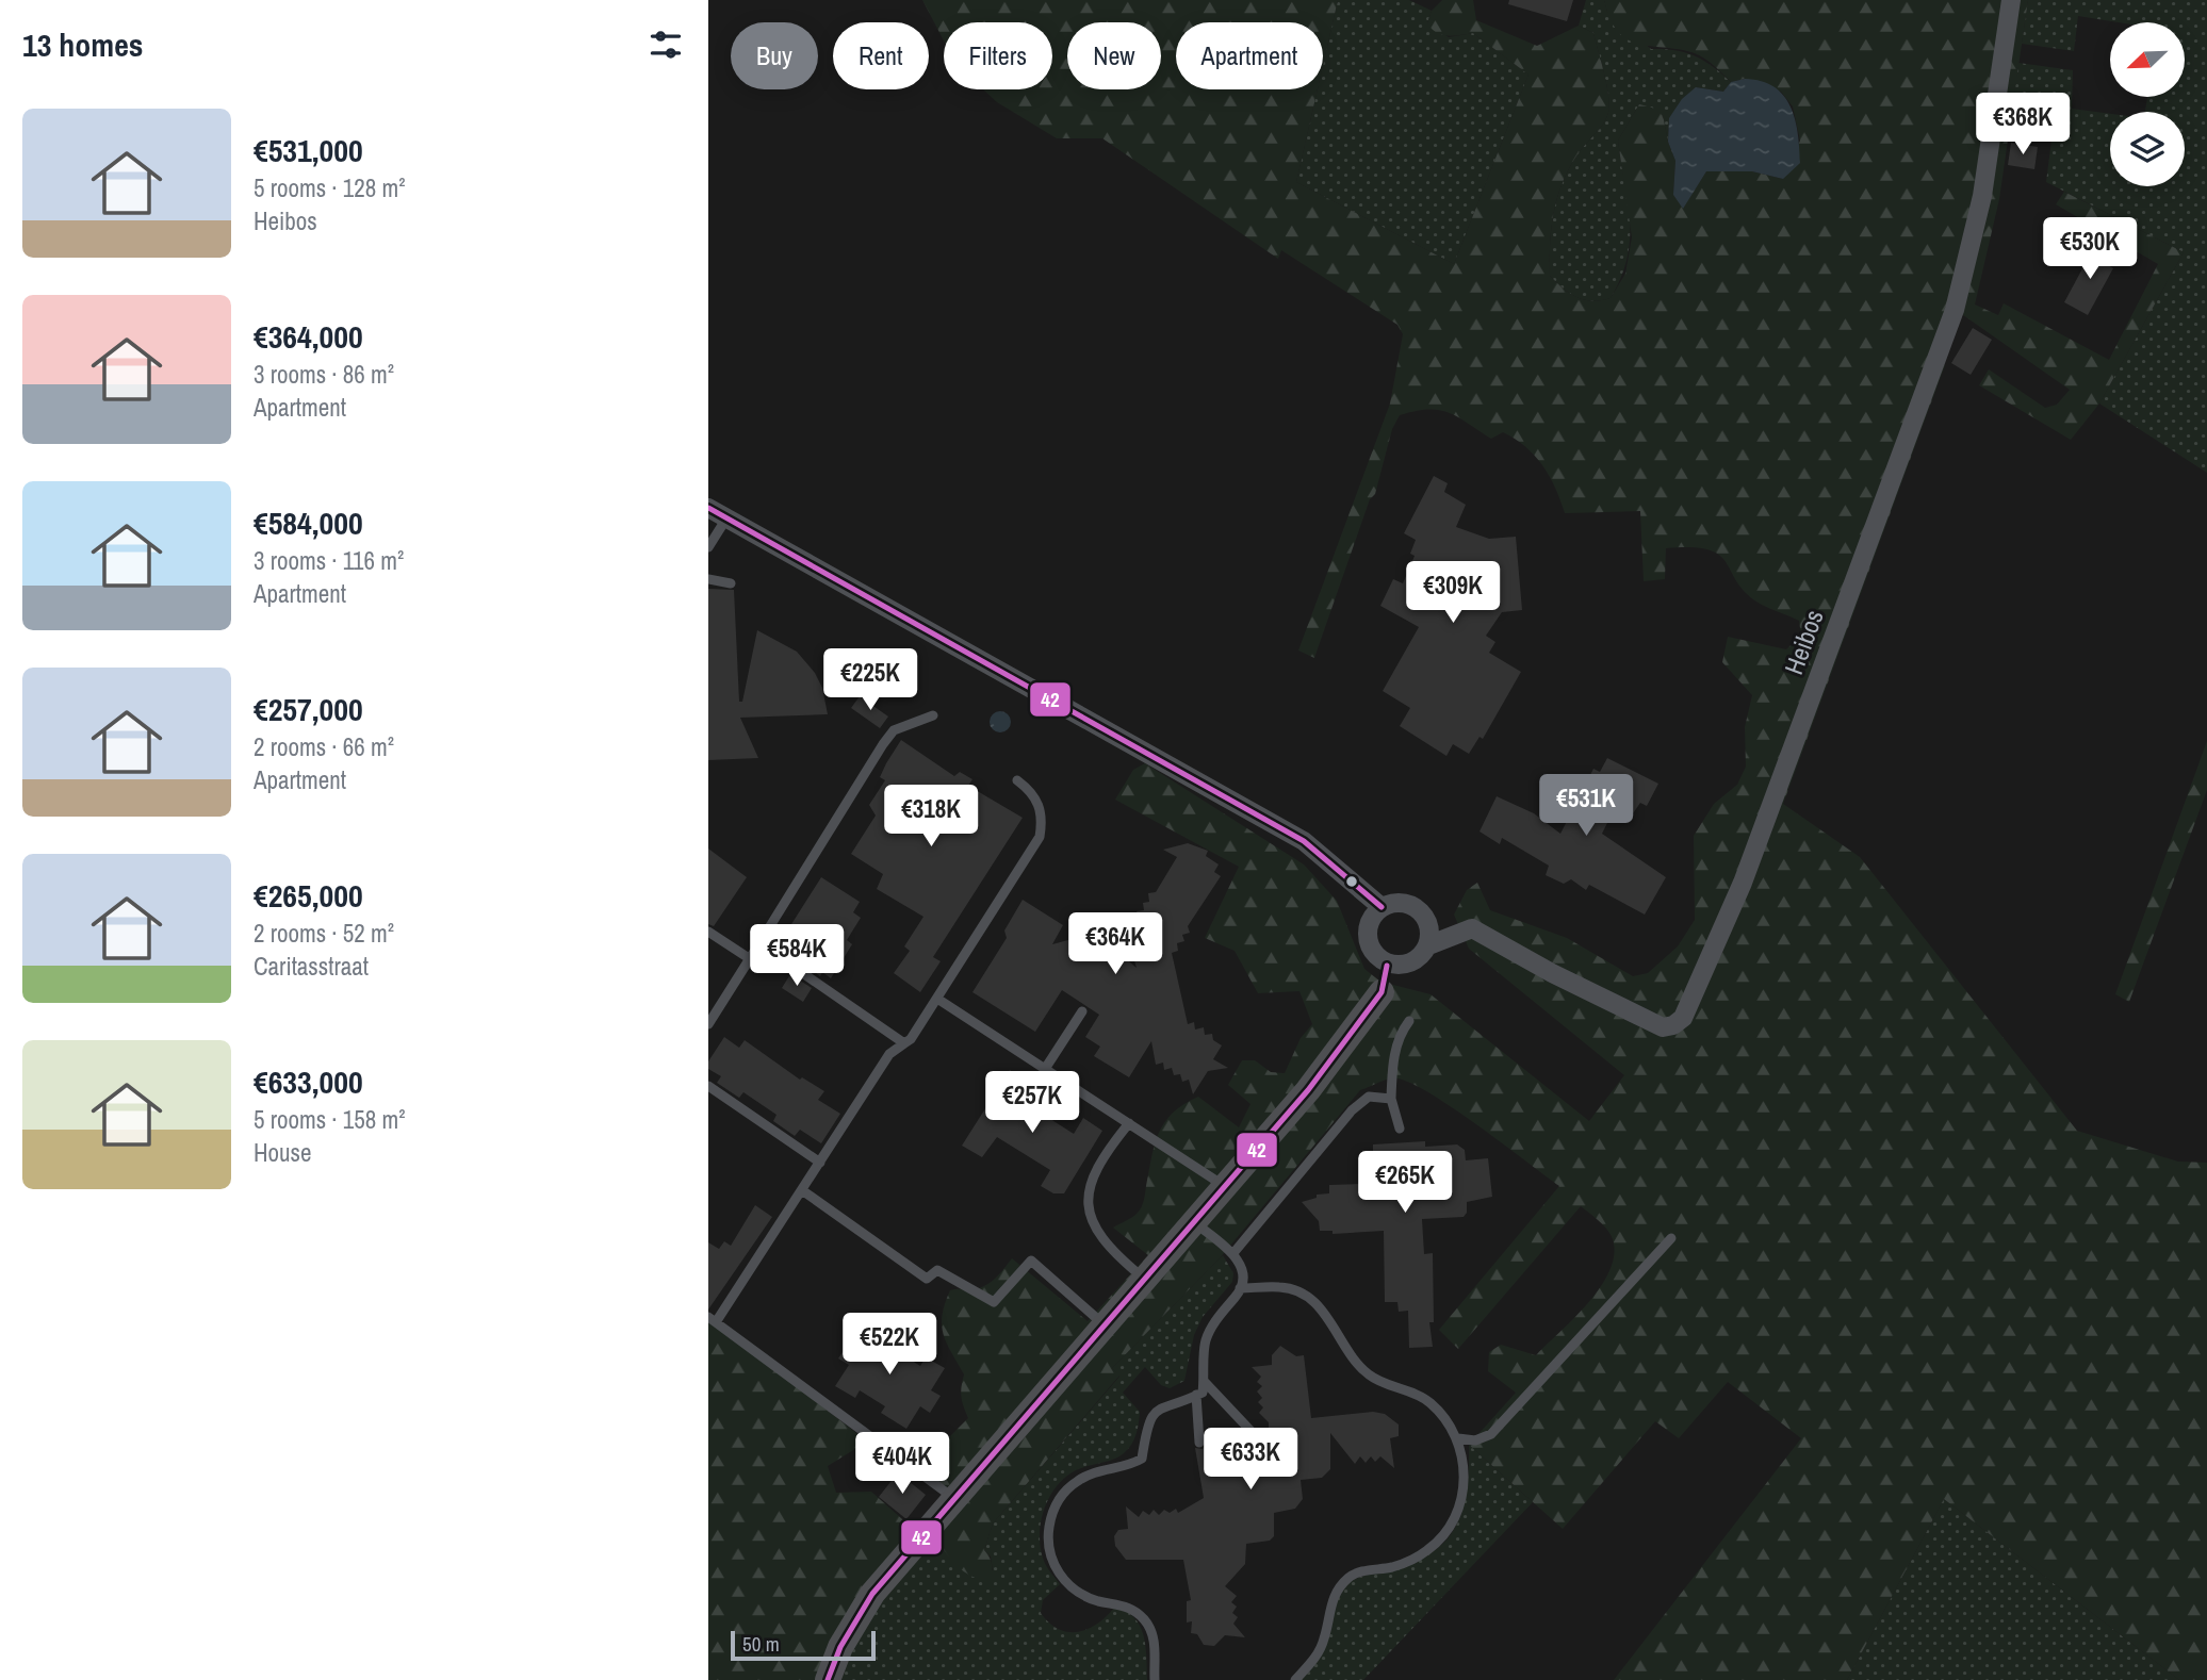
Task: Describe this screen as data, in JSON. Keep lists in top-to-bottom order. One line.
{"streets":{"street":["Heibos"]},"lines":["transit line 42"],"scale_bar":"50 m","north":"bottom left","page":{"heading":"13 homes","chip":["Buy","Rent","Filters","New","Apartment"],"list":[{"name":"€531,000","note":"5 rooms · 128 m² · Heibos"},{"name":"€364,000","note":"3 rooms · 86 m² · Apartment"},{"name":"€584,000","note":"3 rooms · 116 m² · Apartment"},{"name":"€257,000","note":"2 rooms · 66 m² · Apartment"},{"name":"€265,000","note":"2 rooms · 52 m² · Caritasstraat"},{"name":"€633,000","note":"5 rooms · 158 m² · House"}],"price":["€368K","€530K","€309K","€225K","€531K","€318K","€364K","€584K","€257K","€265K","€522K","€633K","€404K"],"scale":"50 m"}}
